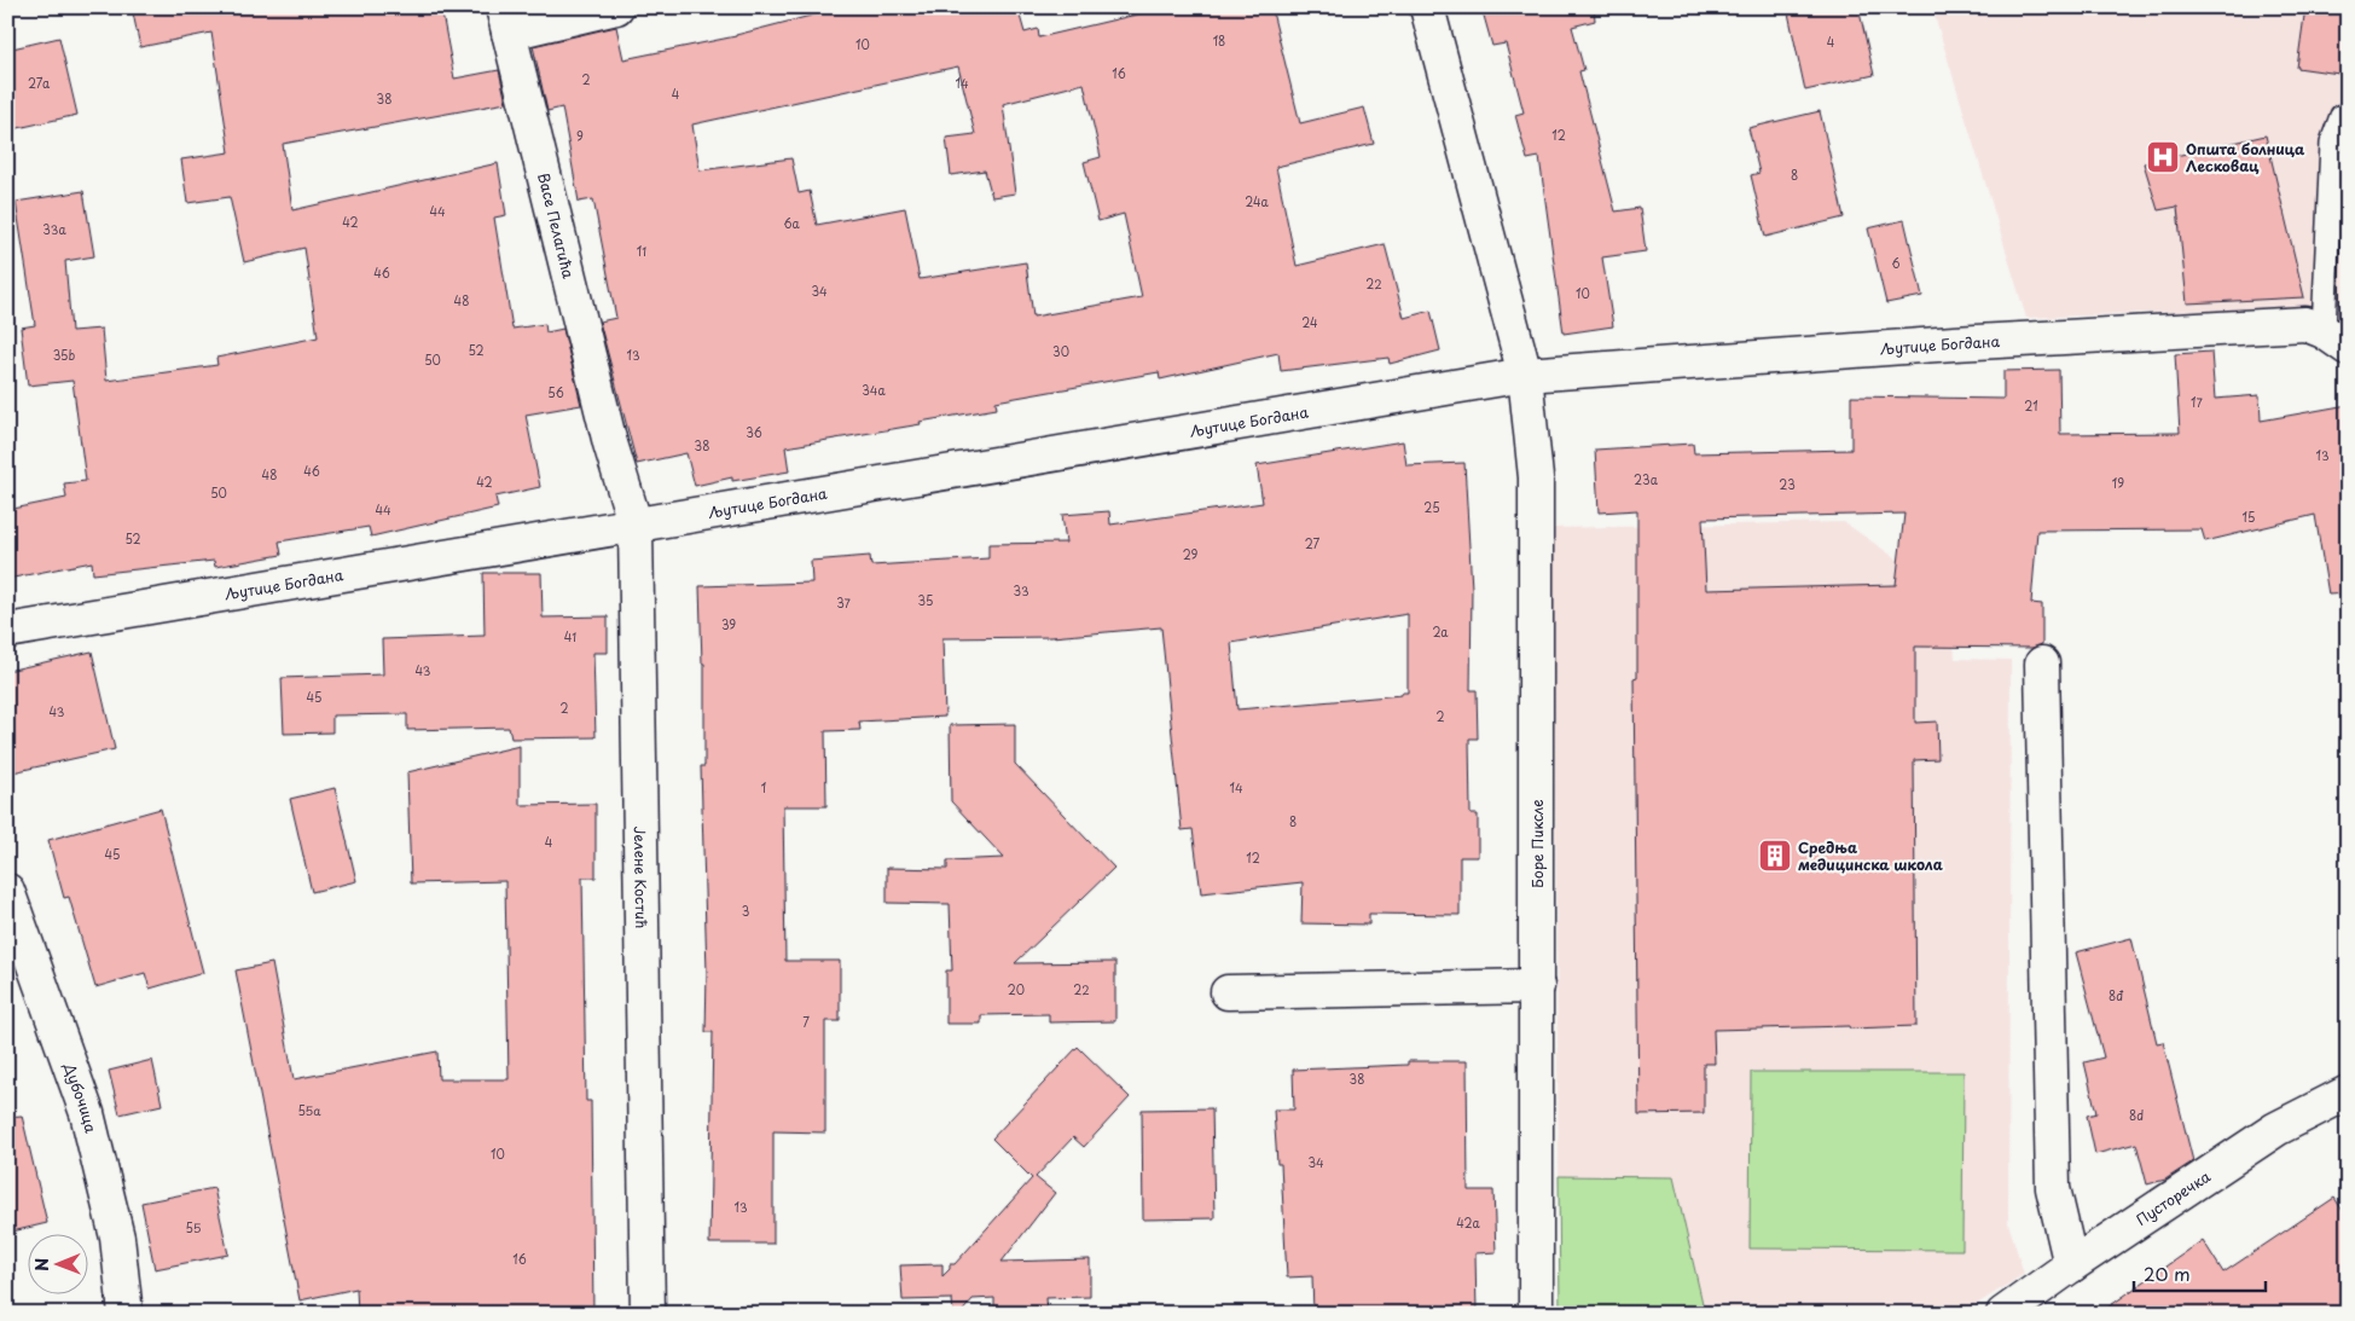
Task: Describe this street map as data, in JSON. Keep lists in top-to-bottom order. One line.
{"streets":{"street":["Васе Пелагића","Љутице Богдана","Боре Пиксле","Јелене Костић","Дубочица","Пусторечка"]},"crossings":[["Васе Пелагића","Јелене Костић"],["Љутице Богдана","Боре Пиксле"],["Љутице Богдана","Јелене Костић"]],"places":{"hospital":["Општа болница Лесковац"],"building":["Средња медицинска школа"]},"house_numbers":["18","4","10","16","2","27a","14","4","38","12","9","8","24a","44","42","6a","33a","11","6","46","22","34","10","48","24","52","30","35b","13","50","34a","56","17","21","36","38","13","46","48","23a","42","19","23","50","25","44","15","52","27","29","33","35","37","39","2a","41","43","45","2","43","2","1","14","8","4","45","12","3","20","22","8đ","7","38","55a","8d","10","34","13","42a","55","16"],"scale_bar":"20 m","north":"left"}
